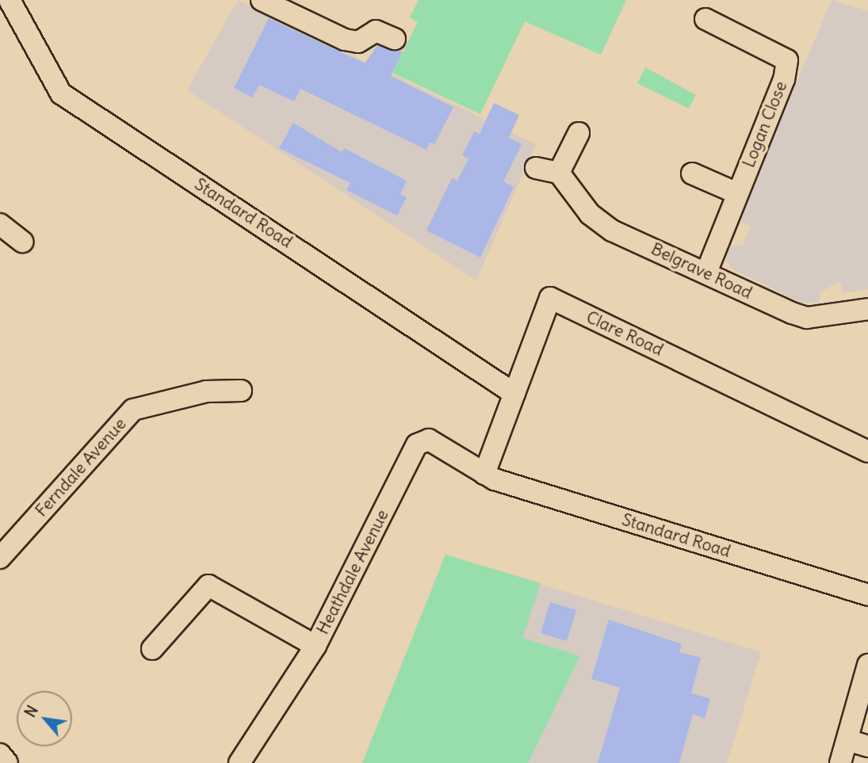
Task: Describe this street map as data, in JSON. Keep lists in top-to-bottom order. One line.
{"streets":{"street":["Logan Close","Standard Road","Belgrave Road","Clare Road","Ferndale Avenue","Heathdale Avenue"]},"crossings":[["Logan Close","Belgrave Road"],["Standard Road","Clare Road"],["Standard Road","Heathdale Avenue"],["Clare Road","Heathdale Avenue"]],"north":"top left"}
